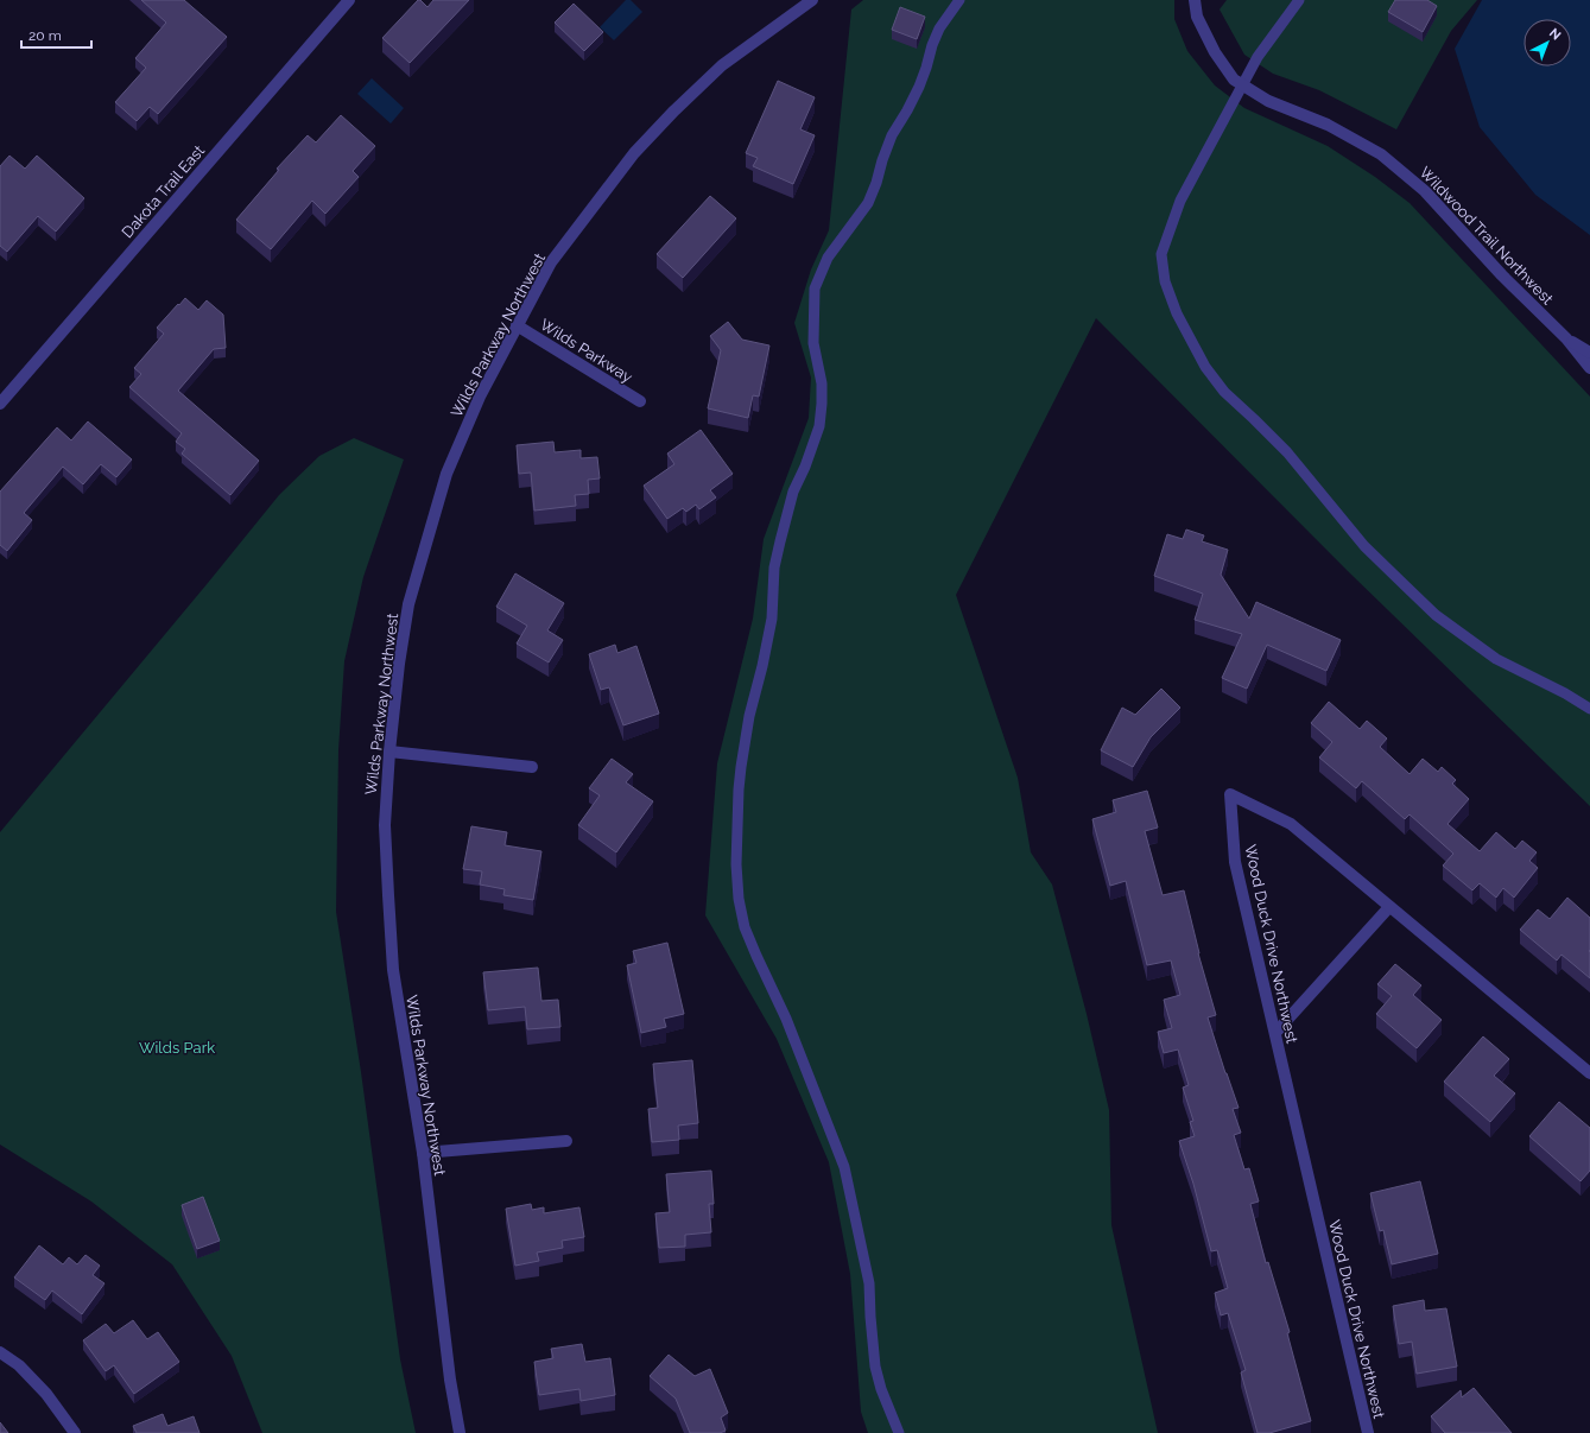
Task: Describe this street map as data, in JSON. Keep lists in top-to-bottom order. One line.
{"streets":{"street":["Dakota Trail East","Wildwood Trail Northwest","Wilds Parkway Northwest","Wilds Parkway","Wood Duck Drive Northwest"]},"crossings":[["Wilds Parkway Northwest","Wilds Parkway"]],"parks":["Wilds Park"],"scale_bar":"20 m","north":"top right"}
